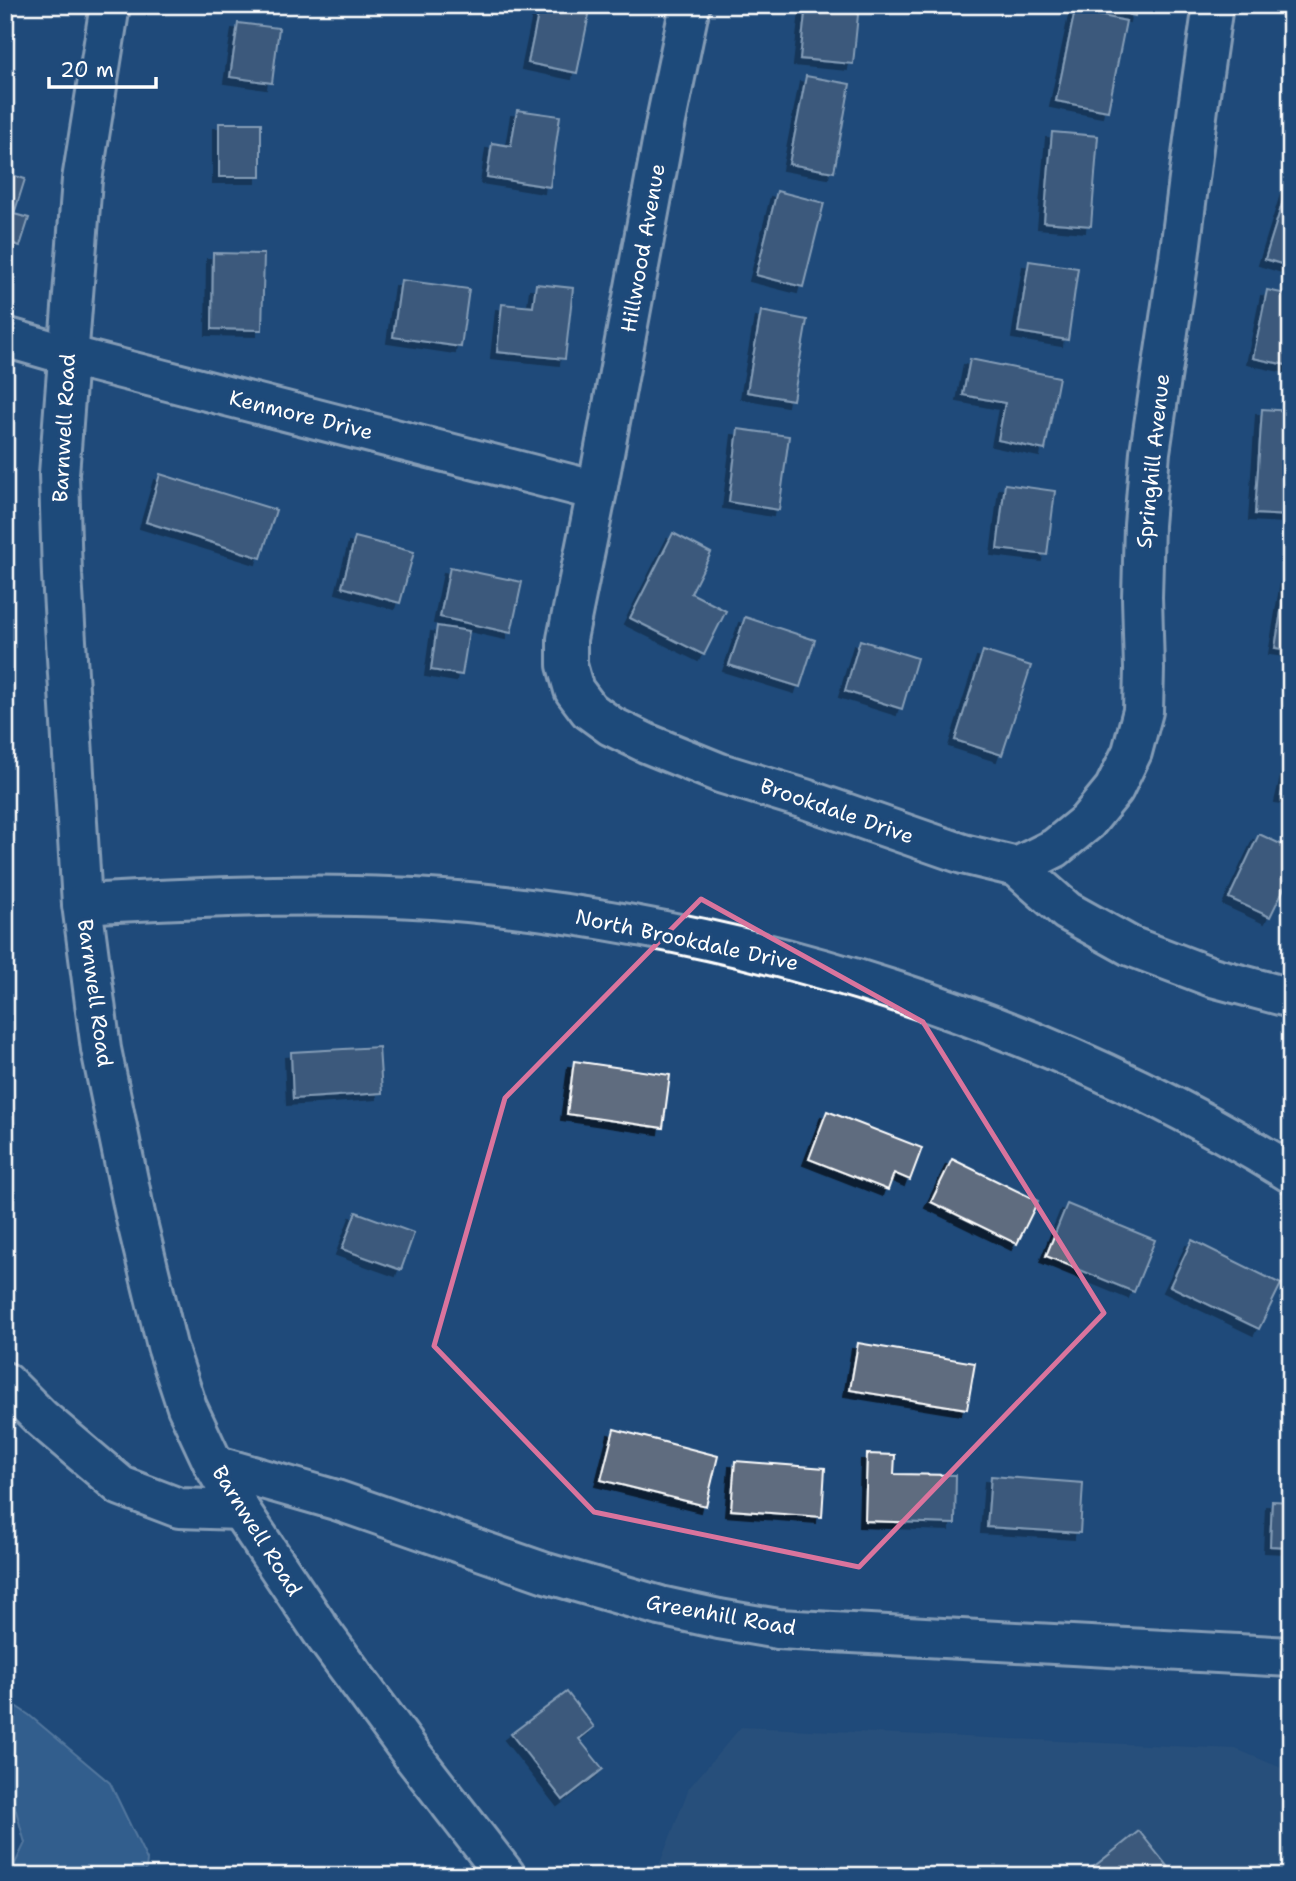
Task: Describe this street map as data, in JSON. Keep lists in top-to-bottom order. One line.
{"streets":{"street":["Hillwood Avenue","Kenmore Drive","Barnwell Road","Springhill Avenue","Brookdale Drive","North Brookdale Drive","Greenhill Road"]},"crossings":[["Hillwood Avenue","Kenmore Drive"],["Hillwood Avenue","Brookdale Drive"],["Kenmore Drive","Barnwell Road"],["Kenmore Drive","Brookdale Drive"],["Barnwell Road","North Brookdale Drive"],["Barnwell Road","Greenhill Road"],["Springhill Avenue","Brookdale Drive"]],"scale_bar":"20 m"}
